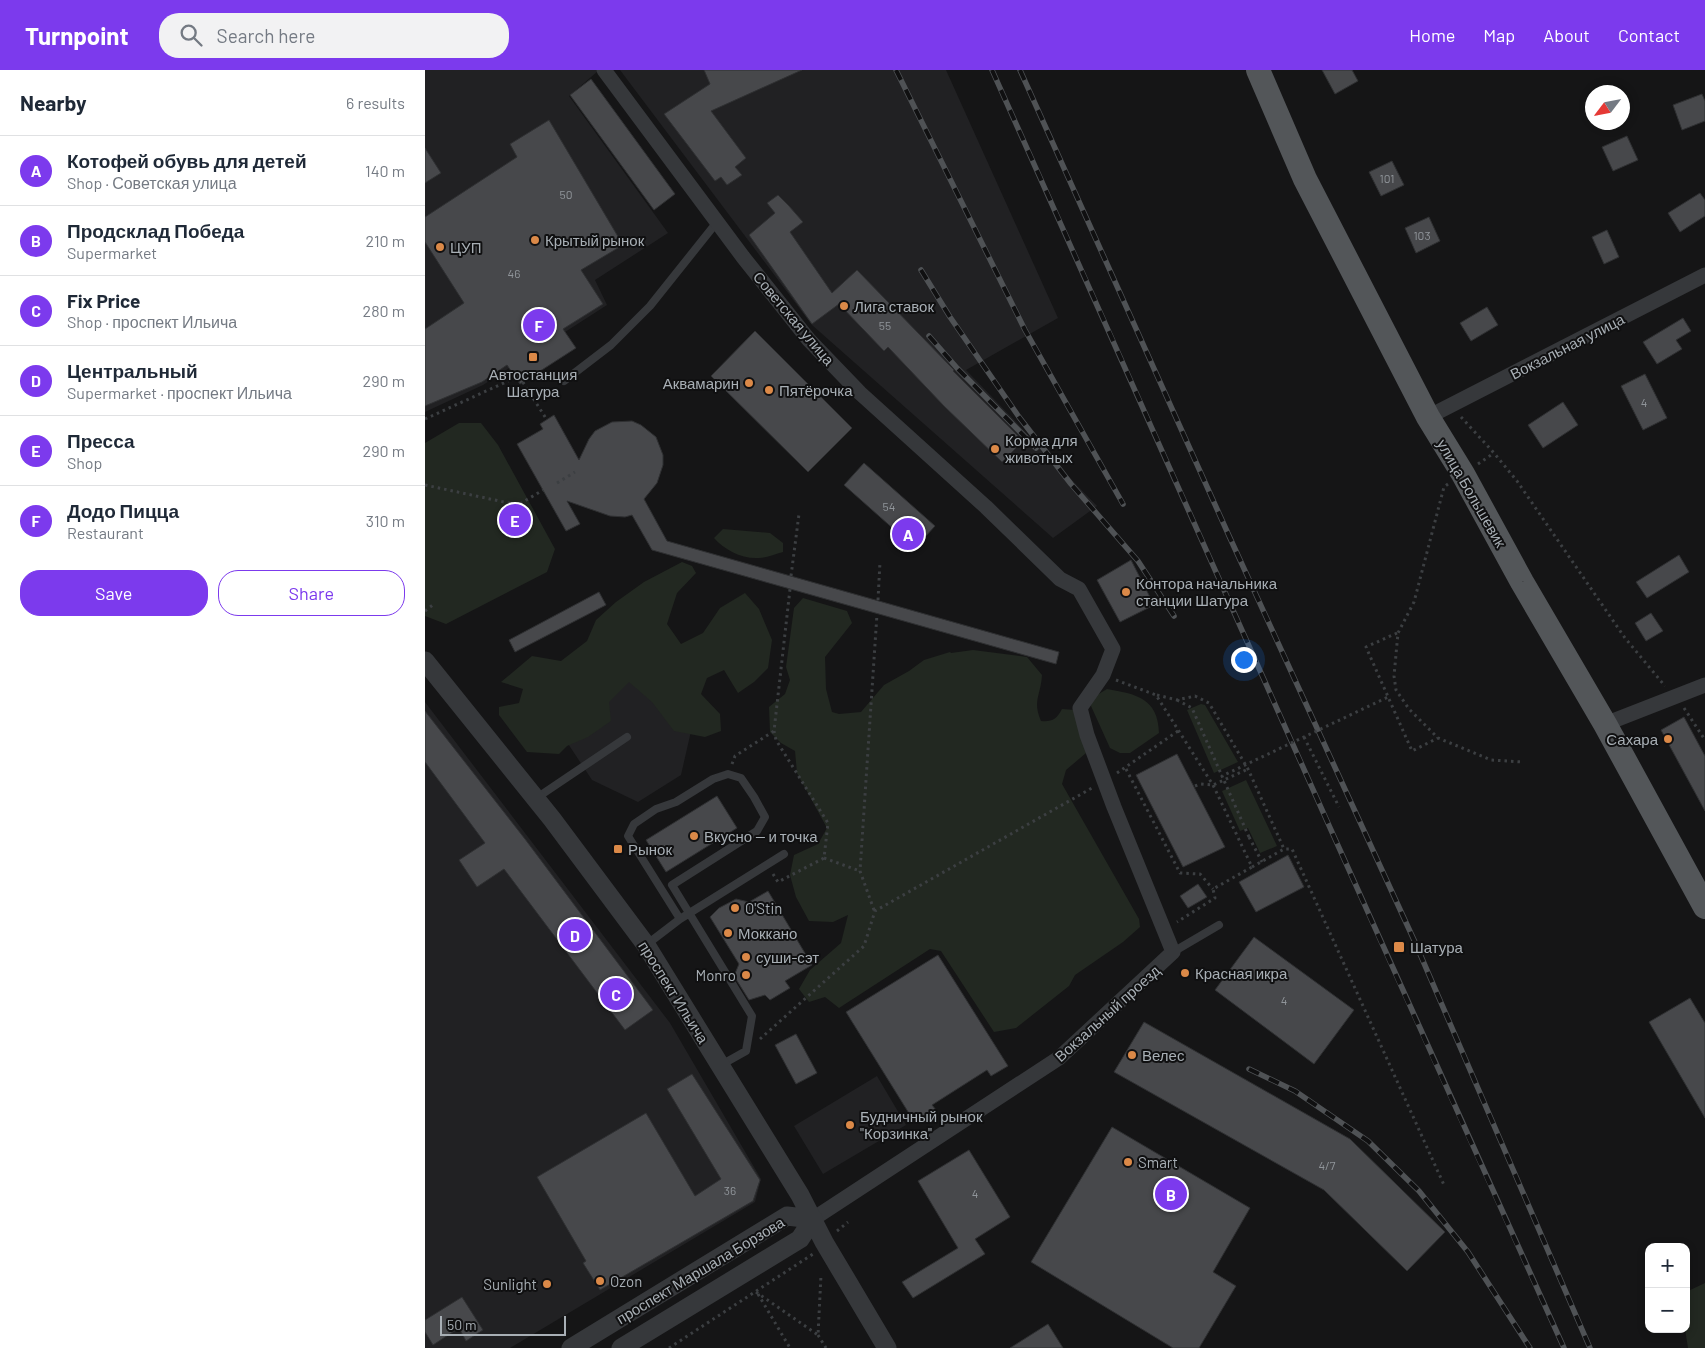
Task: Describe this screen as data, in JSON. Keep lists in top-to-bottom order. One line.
{"streets":{"main road":["улица Большевик"],"street":["Советская улица","Вокзальная улица","проспект Ильича","Вокзальный проезд","проспект Маршала Борзова"]},"crossings":[["Вокзальная улица","улица Большевик"],["проспект Ильича","Вокзальный проезд"],["проспект Ильича","проспект Маршала Борзова"],["Вокзальный проезд","проспект Маршала Борзова"]],"places":{"other":["Крытый рынок","ЦУП","Лига ставок","Аквамарин","Пятёрочка","Корма для животных","Контора начальника станции Шатура","Сахара","Вкусно — и точка","O'Stin","Моккано","суши-сэт","Красная икра","Monro","Велес","Будничный рынок \"Корзинка\"","Smart","Ozon","Sunlight"],"transit":["Автостанция Шатура","Рынок","Шатура"]},"house_numbers":["101","50","103","46","55","4","54","4","4/7","36","4"],"scale_bar":"50 m","north":"bottom left","page":{"header":"Turnpoint","search":"Search here","nav":["Home","Map","About","Contact"],"heading":["Nearby","6 results"],"list":[{"mark":"A","name":"Котофей обувь для детей","note":"Shop · Советская улица","value":"140 m"},{"mark":"B","name":"Продсклад Победа","note":"Supermarket","value":"210 m"},{"mark":"C","name":"Fix Price","note":"Shop · проспект Ильича","value":"280 m"},{"mark":"D","name":"Центральный","note":"Supermarket · проспект Ильича","value":"290 m"},{"mark":"E","name":"Пресса","note":"Shop","value":"290 m"},{"mark":"F","name":"Додо Пицца","note":"Restaurant","value":"310 m"}],"pins":["F","E","A","D","C","B"],"buttons":["Save","Share"],"map_buttons":["+","−"],"scale":"50 m"}}
